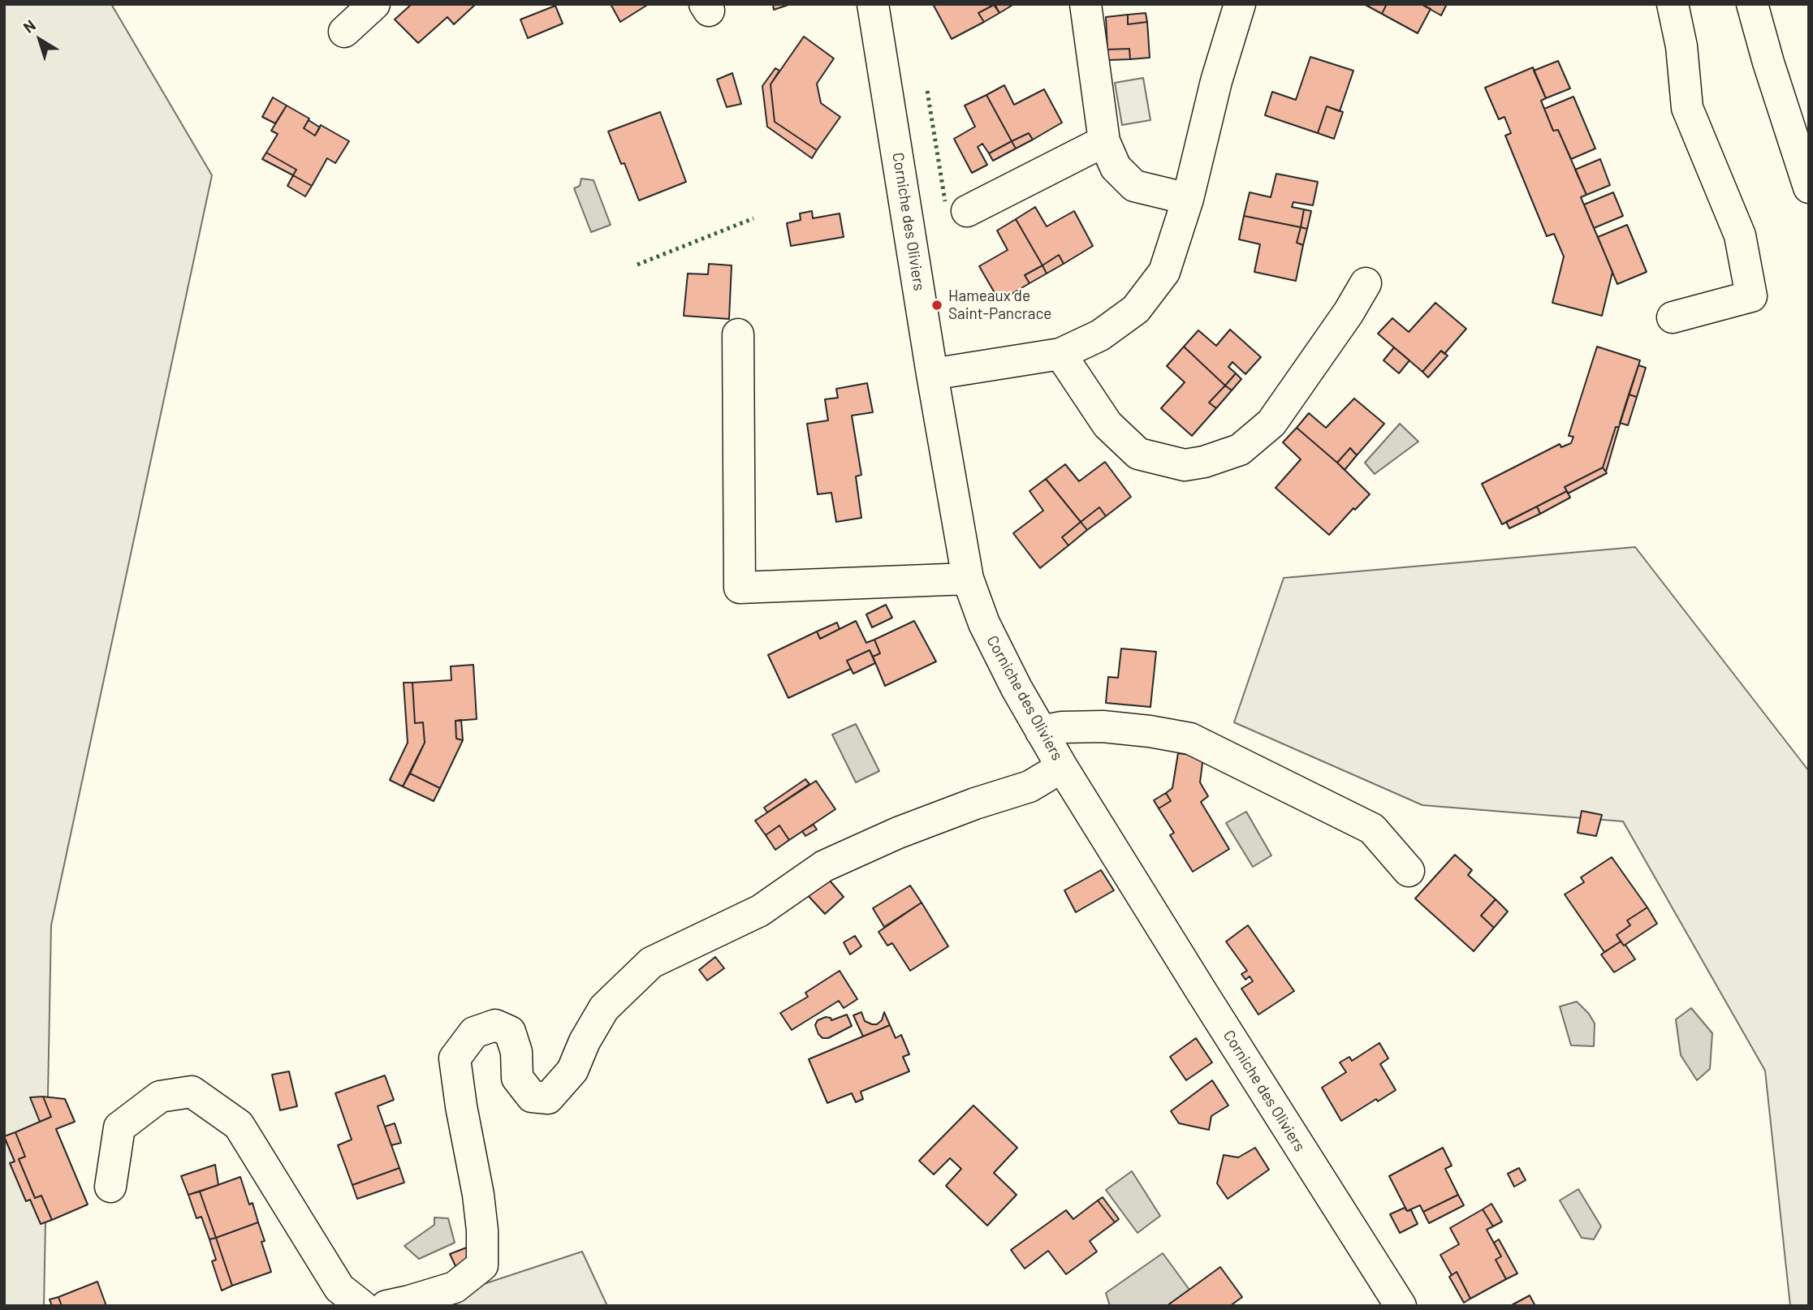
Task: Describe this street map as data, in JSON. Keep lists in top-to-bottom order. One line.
{"streets":{"street":["Corniche des Oliviers"]},"places":["Hameaux de Saint-Pancrace"],"north":"top left"}
